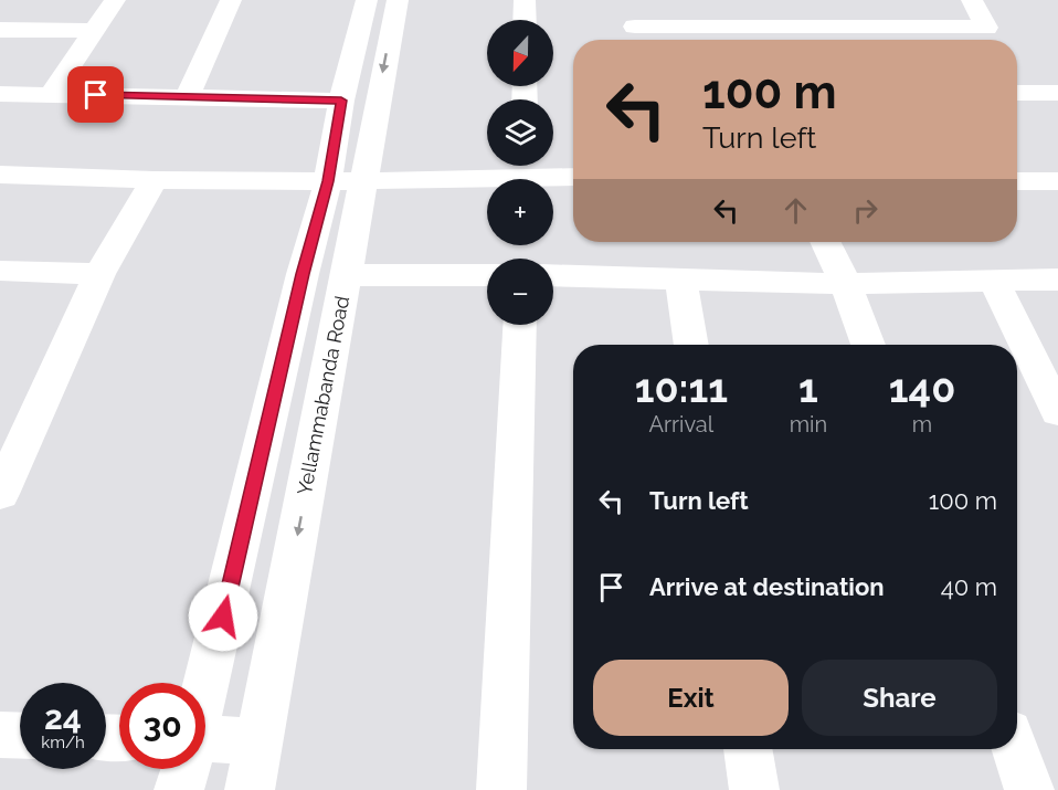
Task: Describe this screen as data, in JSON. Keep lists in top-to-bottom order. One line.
{"streets":{"street":["Yellammabanda Road"]},"north":"bottom","page":{"map_buttons":["+","−"],"turn":["100 m","Turn left"],"eta":["10:11","Arrival","1","min","140","m"],"list":[{"name":"Turn left","value":"100 m"},{"name":"Arrive at destination","value":"40 m"}],"buttons":["Exit","Share"],"speed":"24 km/h","limit":"30"}}
